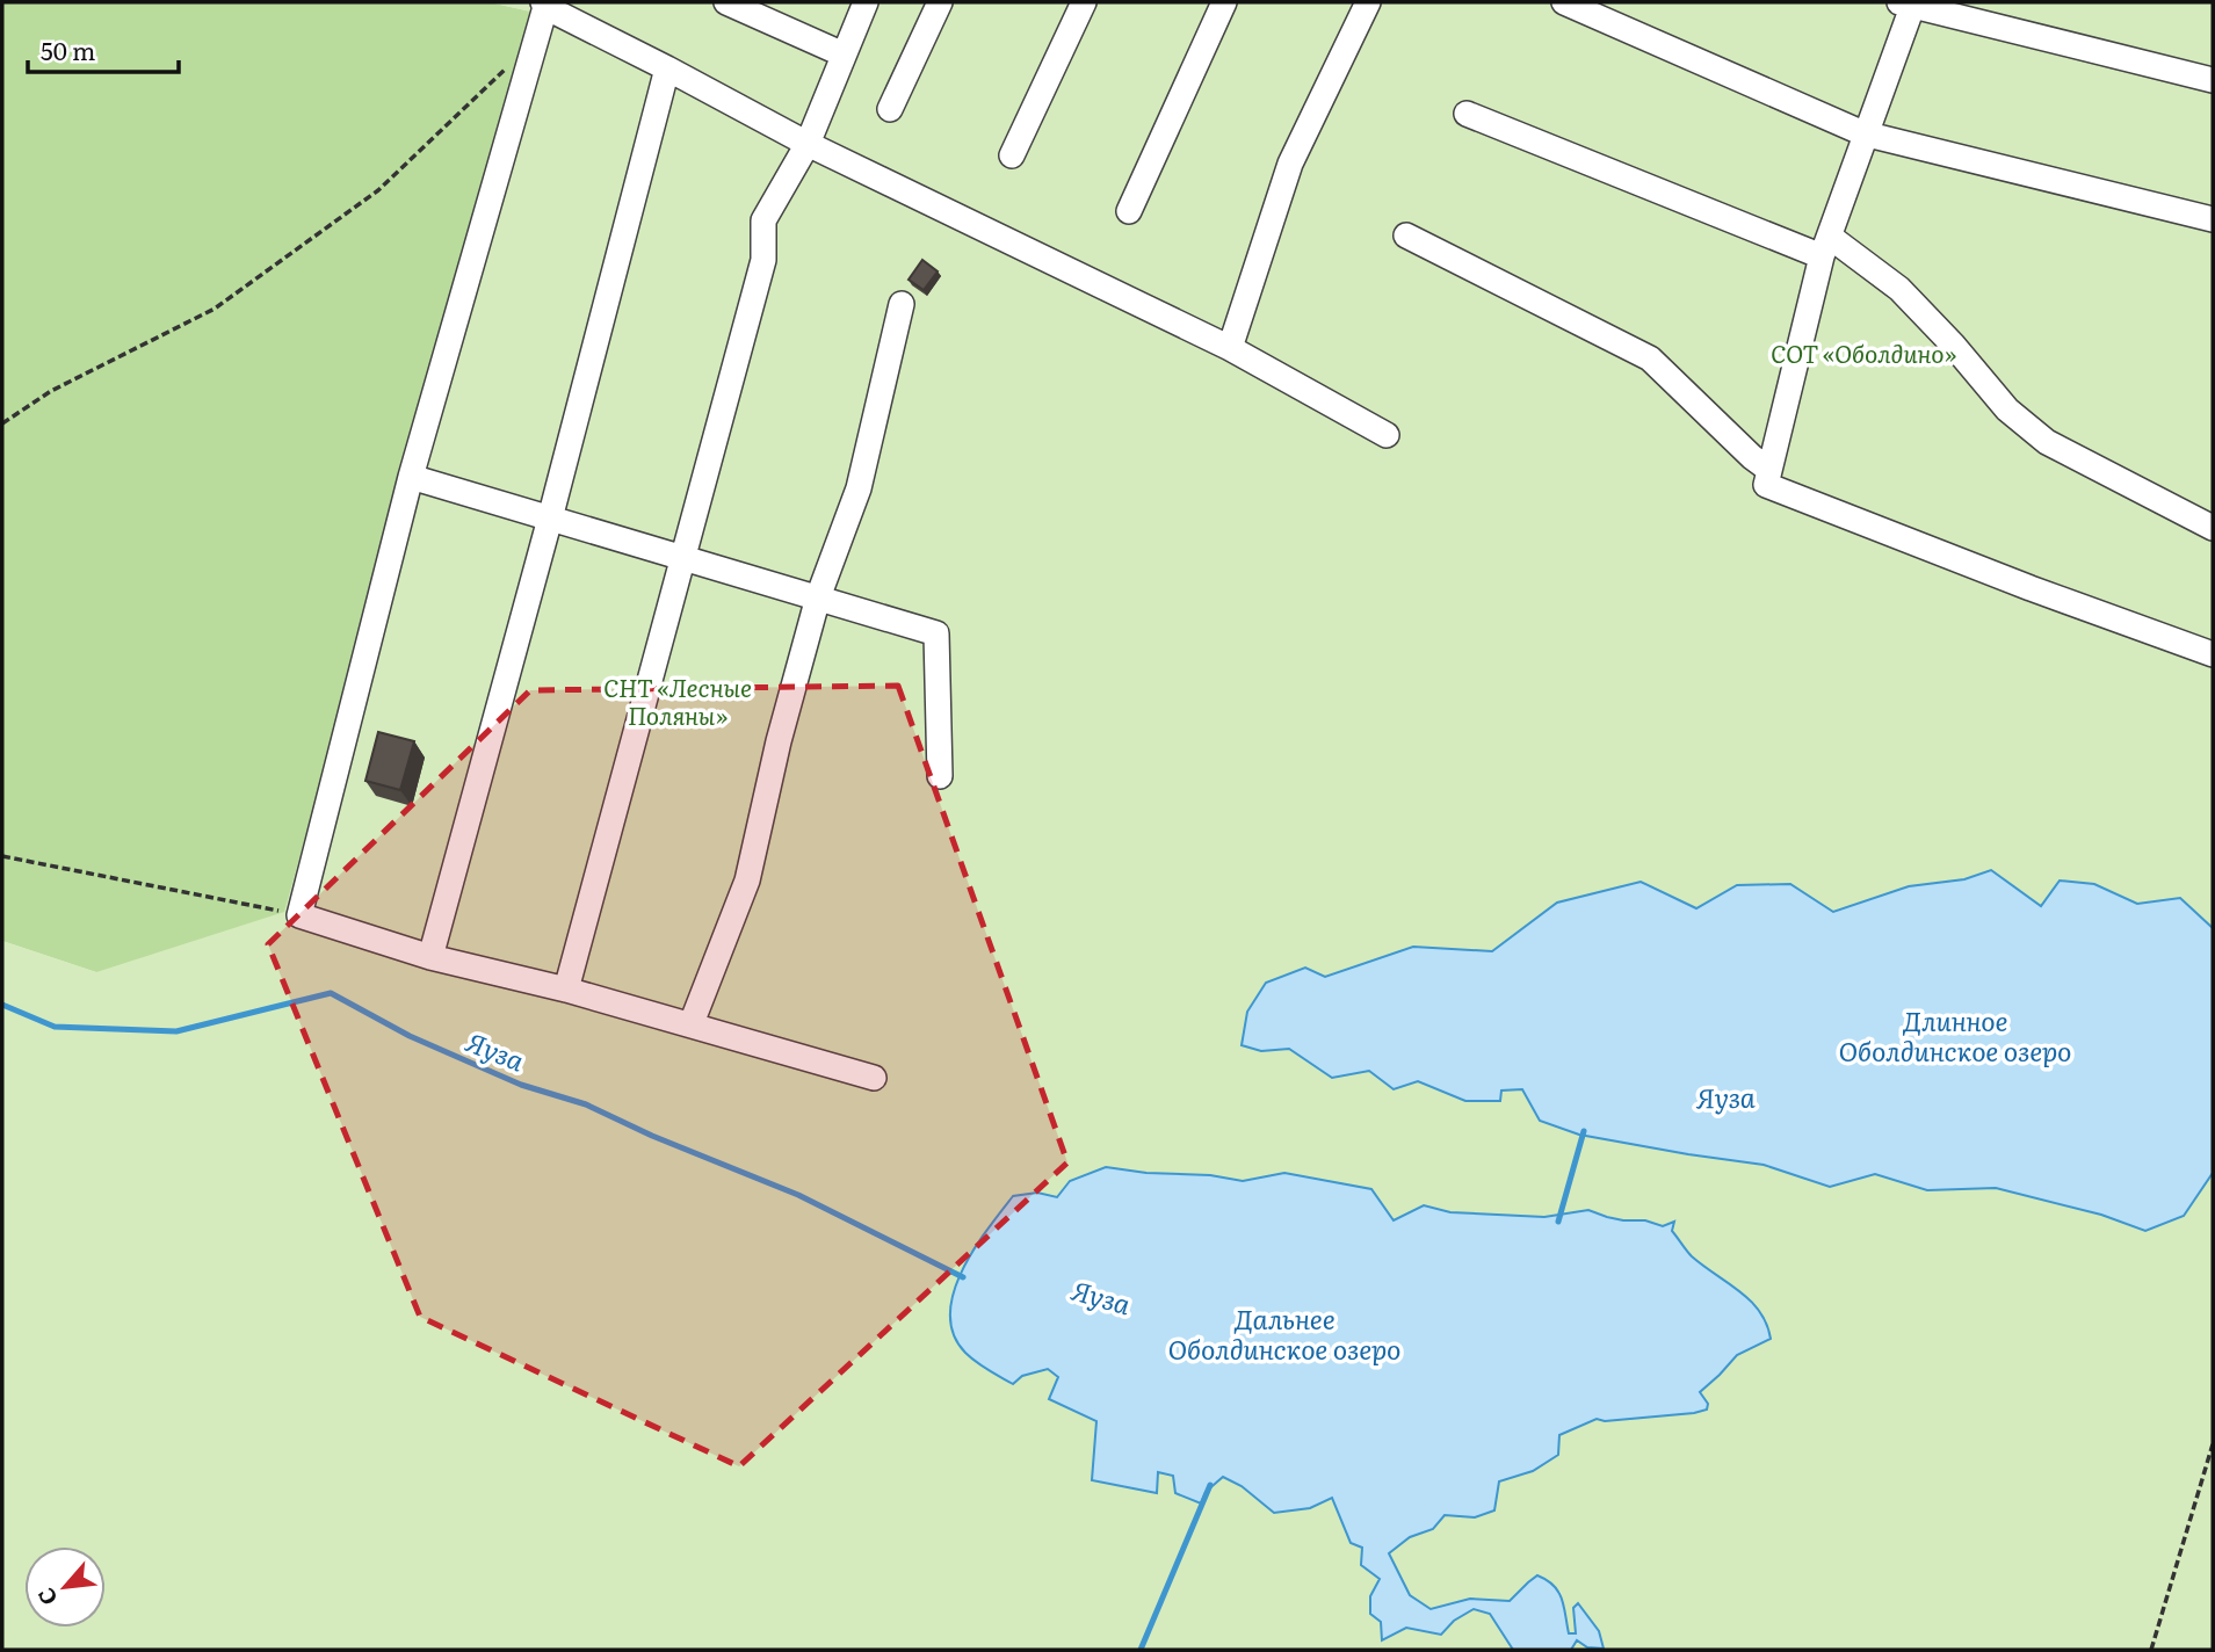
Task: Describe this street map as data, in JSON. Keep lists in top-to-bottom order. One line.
{"water":["Длинное Оболдинское озеро","Яуза","Дальнее Оболдинское озеро"],"parks":["СОТ «Оболдино»","СНТ «Лесные Поляны»"],"scale_bar":"50 m","north":"bottom left"}
